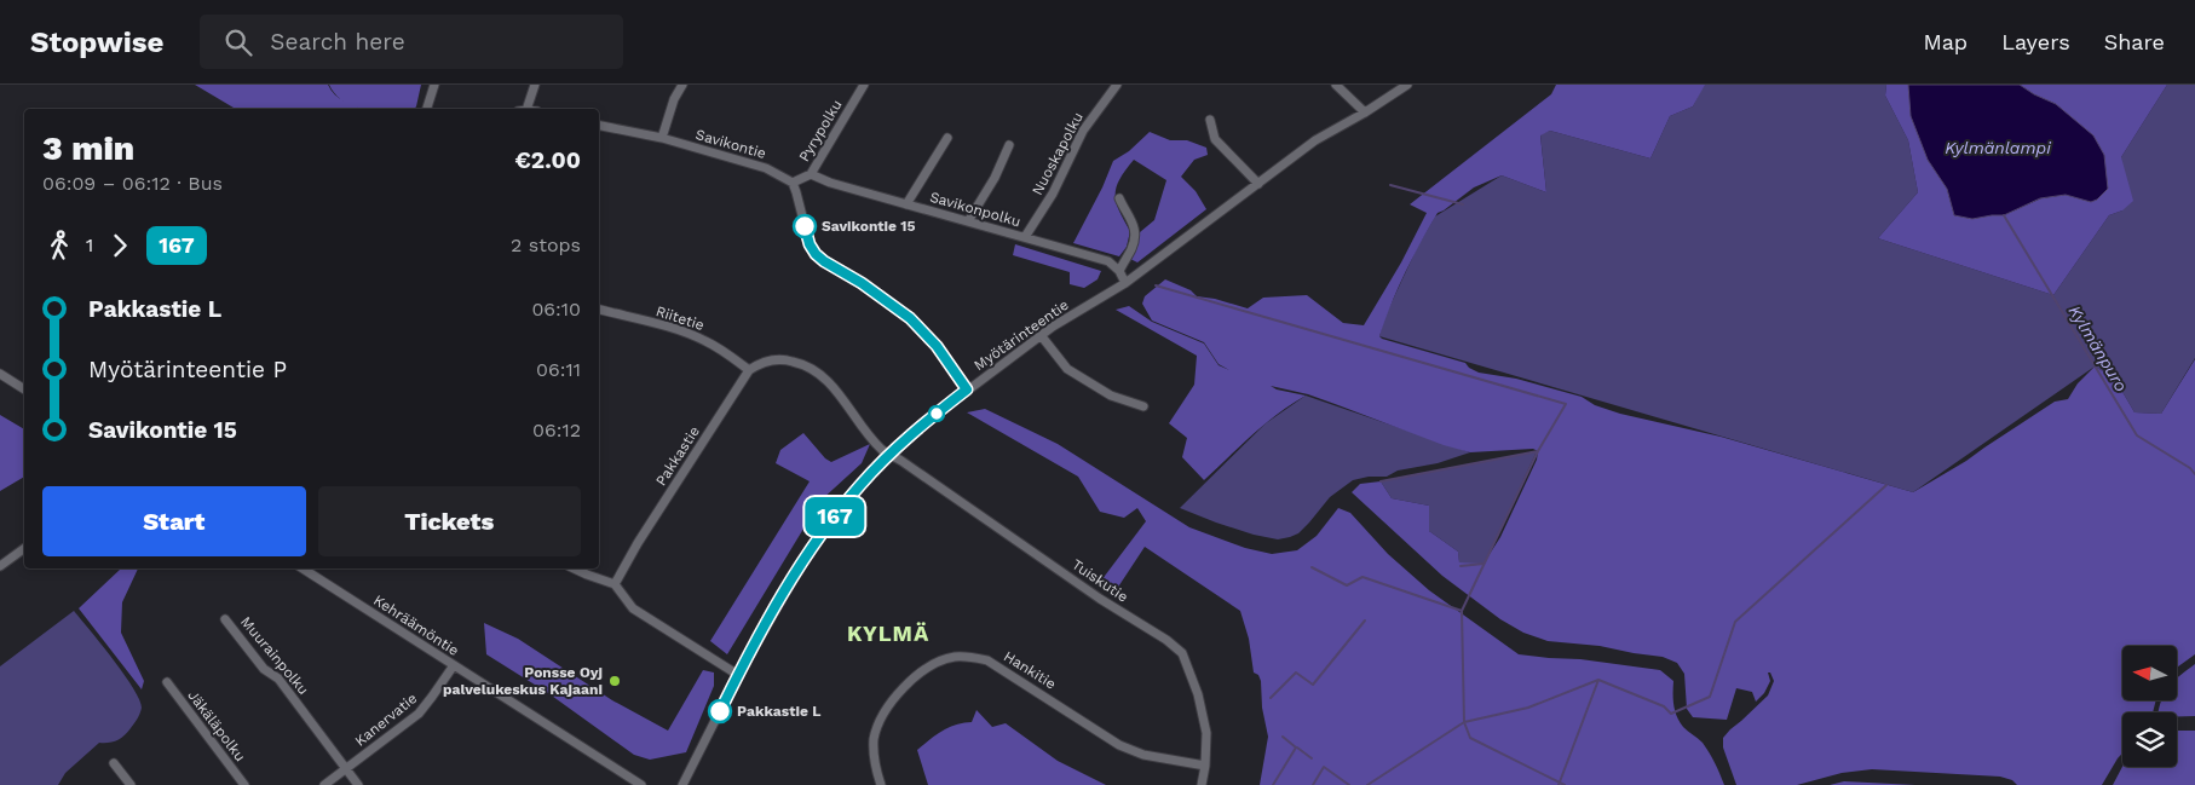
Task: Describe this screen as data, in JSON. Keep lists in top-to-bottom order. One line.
{"streets":{"street":["Pyrypolku","Savikontie","Nuoskapolku","Savikonpolku","Riitetie","Myötärinteentie","Pakkastie","Tuiskutie","Kehräämöntie","Muurainpolku","Hankitie","Kanervatie","Jäkäläpolku"]},"crossings":[["Pyrypolku","Savikontie"],["Pyrypolku","Savikonpolku"],["Nuoskapolku","Savikonpolku"],["Riitetie","Pakkastie"],["Myötärinteentie","Tuiskutie"],["Tuiskutie","Hankitie"],["Kehräämöntie","Kanervatie"],["Muurainpolku","Kanervatie"]],"districts":["KYLMÄ"],"water":["Kylmänlampi","Kylmänpuro"],"places":["Savikontie 15","Ponsse Oyj palvelukeskus Kajaani","Pakkastie L"],"lines":["bus line 167"],"north":"left","page":{"header":"Stopwise","search":"Search here","nav":["Map","Layers","Share"],"on_map":"167","heading":["3 min","06:09 – 06:12 · Bus","€2.00"],"legs":["1","167","2 stops"],"list":[{"name":"Pakkastie L","value":"06:10"},{"name":"Myötärinteentie P","value":"06:11"},{"name":"Savikontie 15","value":"06:12"}],"buttons":["Start","Tickets"]}}
